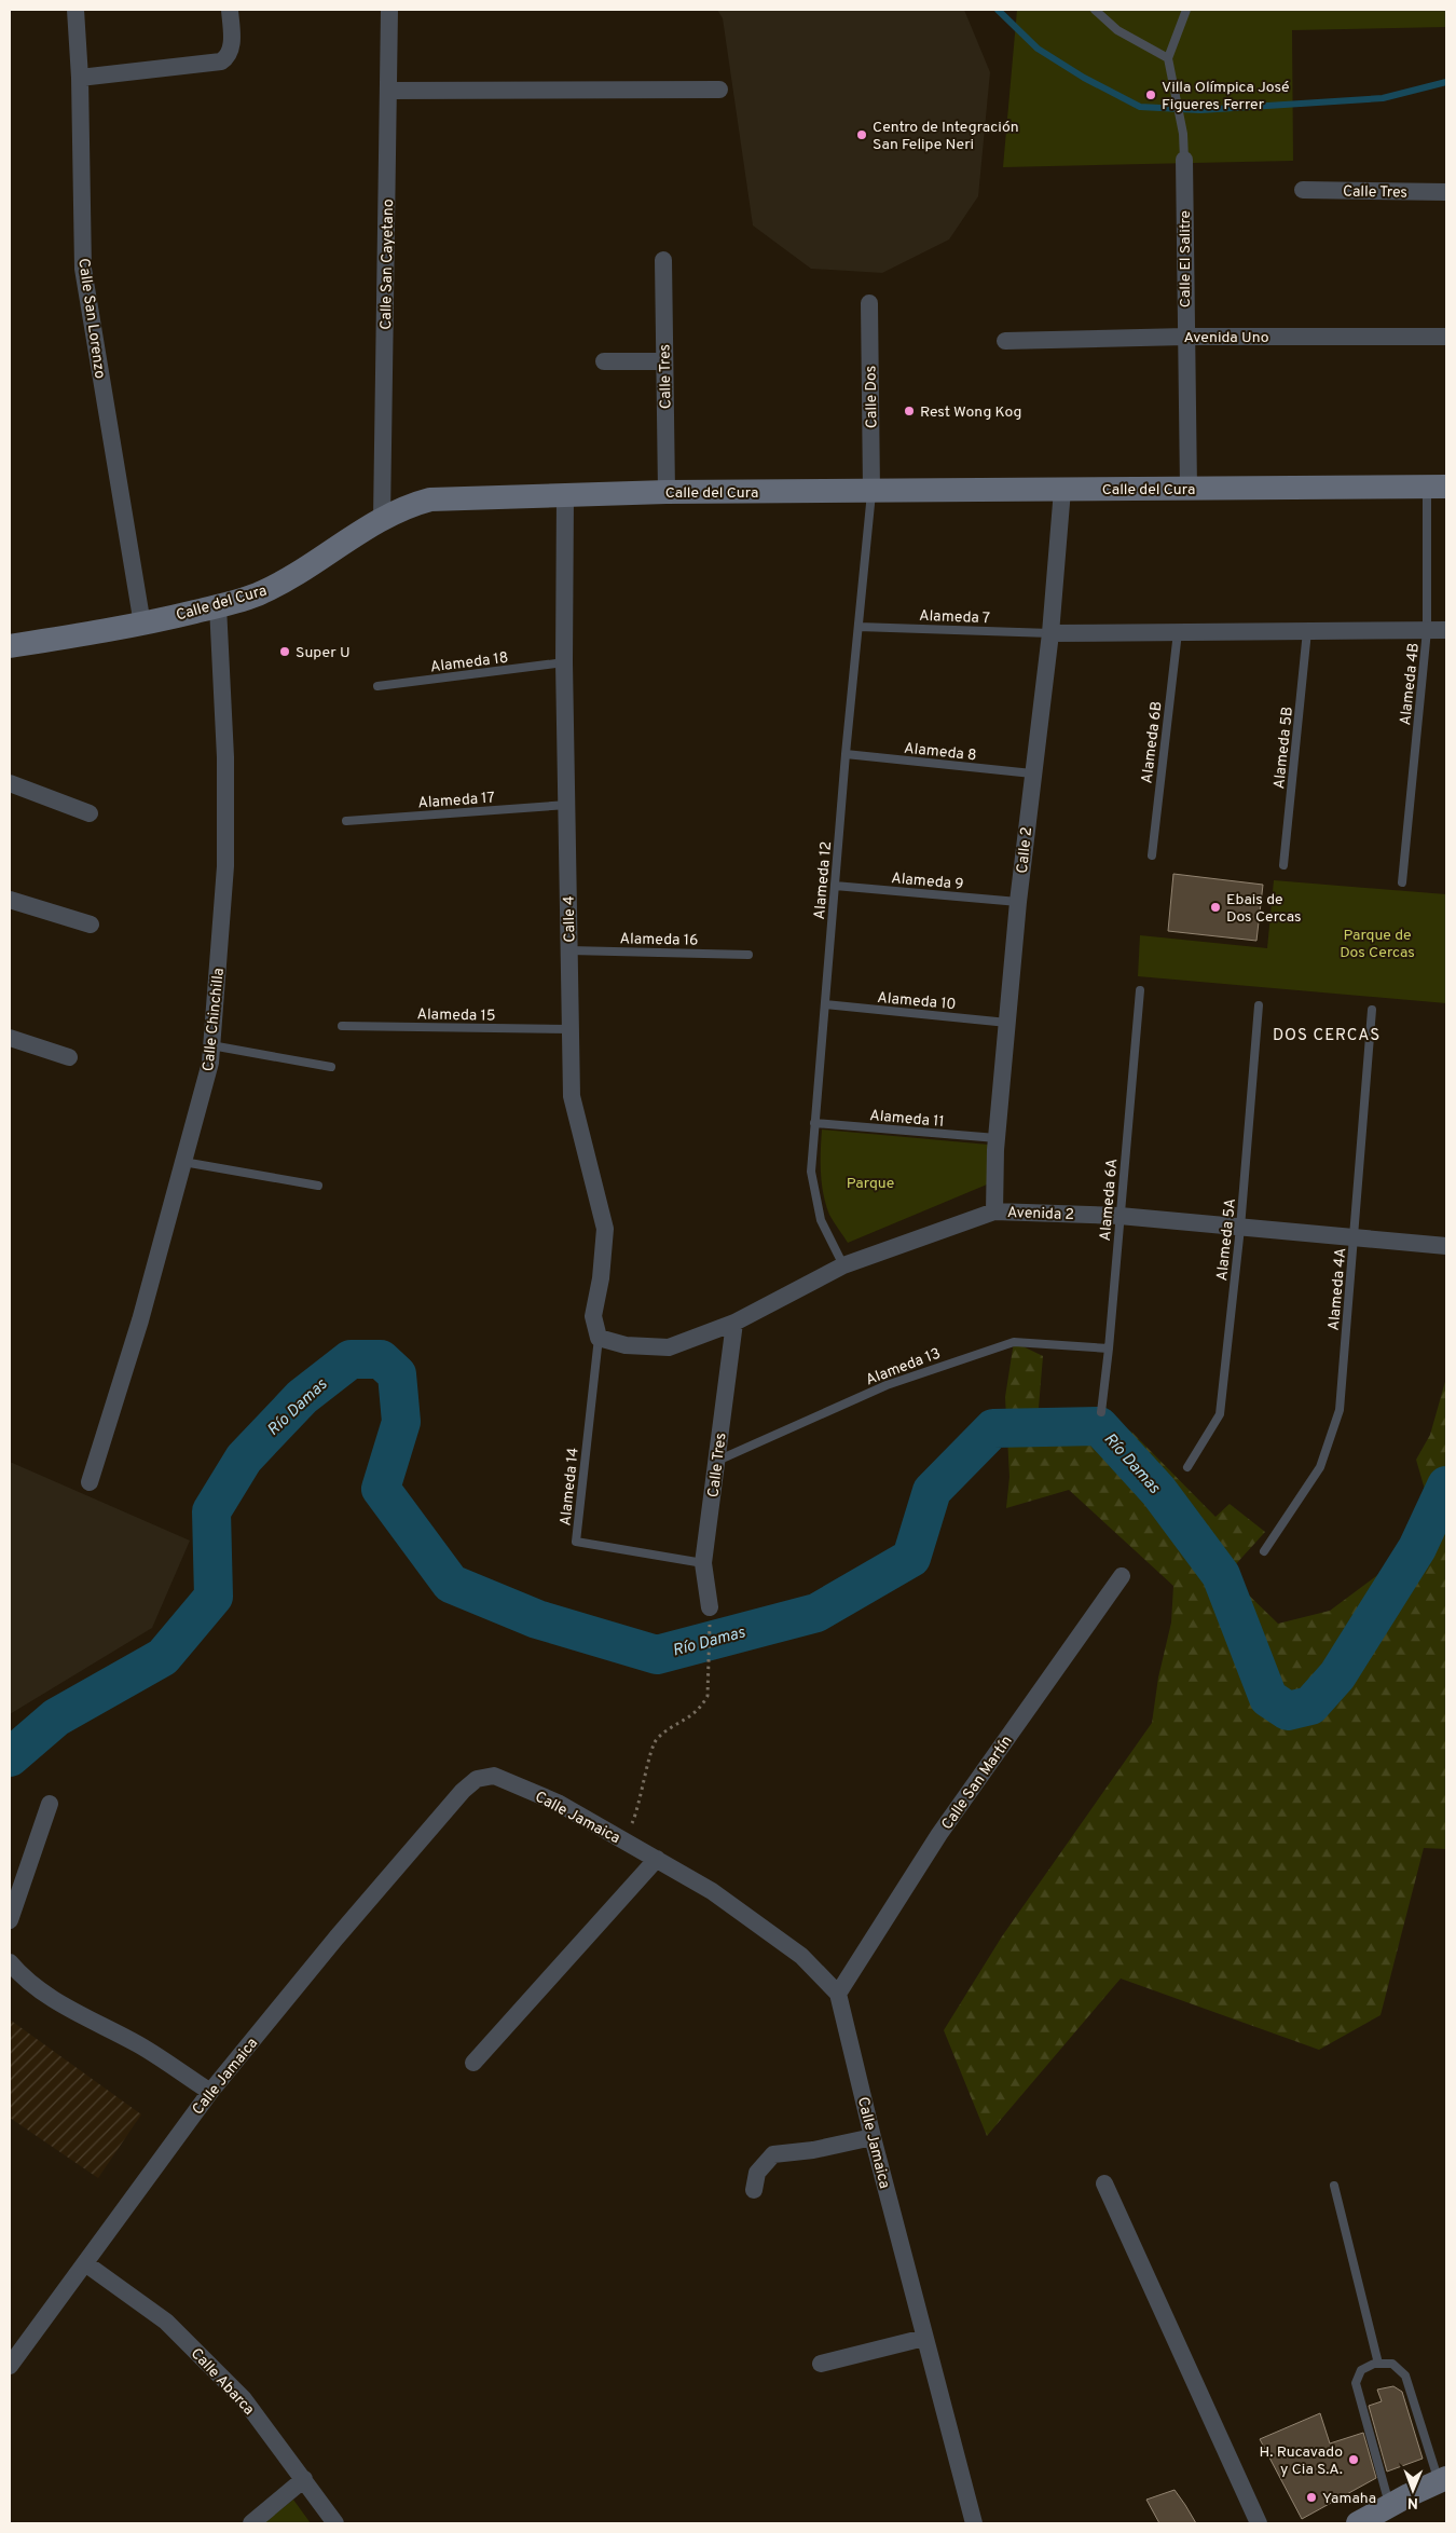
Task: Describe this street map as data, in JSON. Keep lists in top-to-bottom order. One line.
{"streets":{"street":["Calle Tres","Calle El Salitre","Calle San Cayetano","Calle San Lorenzo","Avenida Uno","Calle Dos","Calle del Cura","Calle 2","Calle 4","Calle Chinchilla","Avenida 2","Calle San Martín","Calle Jamaica","Calle Abarca"],"lane":["Alameda 7","Alameda 18","Alameda 4B","Alameda 6B","Alameda 5B","Alameda 8","Alameda 17","Alameda 12","Alameda 9","Alameda 16","Alameda 10","Alameda 15","Alameda 11","Alameda 6A","Alameda 5A","Alameda 4A","Alameda 13","Alameda 14"]},"crossings":[["Calle Tres","Calle del Cura"],["Calle Tres","Avenida 2"],["Calle Tres","Alameda 13"],["Calle Tres","Alameda 14"],["Calle El Salitre","Avenida Uno"],["Calle El Salitre","Calle del Cura"],["Calle San Cayetano","Calle del Cura"],["Calle San Lorenzo","Calle del Cura"],["Calle Dos","Calle del Cura"],["Calle Dos","Alameda 12"],["Calle del Cura","Alameda 4B"],["Calle del Cura","Calle 2"],["Calle del Cura","Alameda 12"],["Calle del Cura","Calle 4"],["Calle del Cura","Calle Chinchilla"],["Alameda 7","Calle 2"],["Alameda 7","Alameda 12"],["Alameda 18","Calle 4"],["Alameda 8","Calle 2"],["Alameda 8","Alameda 12"],["Alameda 17","Calle 4"],["Calle 2","Alameda 9"],["Calle 2","Alameda 10"],["Calle 2","Alameda 11"],["Calle 2","Avenida 2"],["Alameda 12","Alameda 9"],["Alameda 12","Alameda 10"],["Alameda 12","Alameda 11"],["Alameda 12","Avenida 2"],["Calle 4","Alameda 16"],["Calle 4","Alameda 15"],["Calle 4","Avenida 2"],["Calle 4","Alameda 14"],["Alameda 6A","Avenida 2"],["Alameda 6A","Alameda 13"],["Avenida 2","Alameda 5A"],["Avenida 2","Alameda 4A"],["Avenida 2","Alameda 14"],["Calle San Martín","Calle Jamaica"],["Calle Jamaica","Calle Abarca"]],"districts":["DOS CERCAS"],"water":["Río Damas"],"parks":["Parque de Dos Cercas","Parque"],"places":["Villa Olímpica José Figueres Ferrer","Centro de Integración San Felipe Neri","Rest Wong Kog","Super U","Ebais de Dos Cercas","H. Rucavado y Cia S.A.","Yamaha"],"north":"bottom"}
